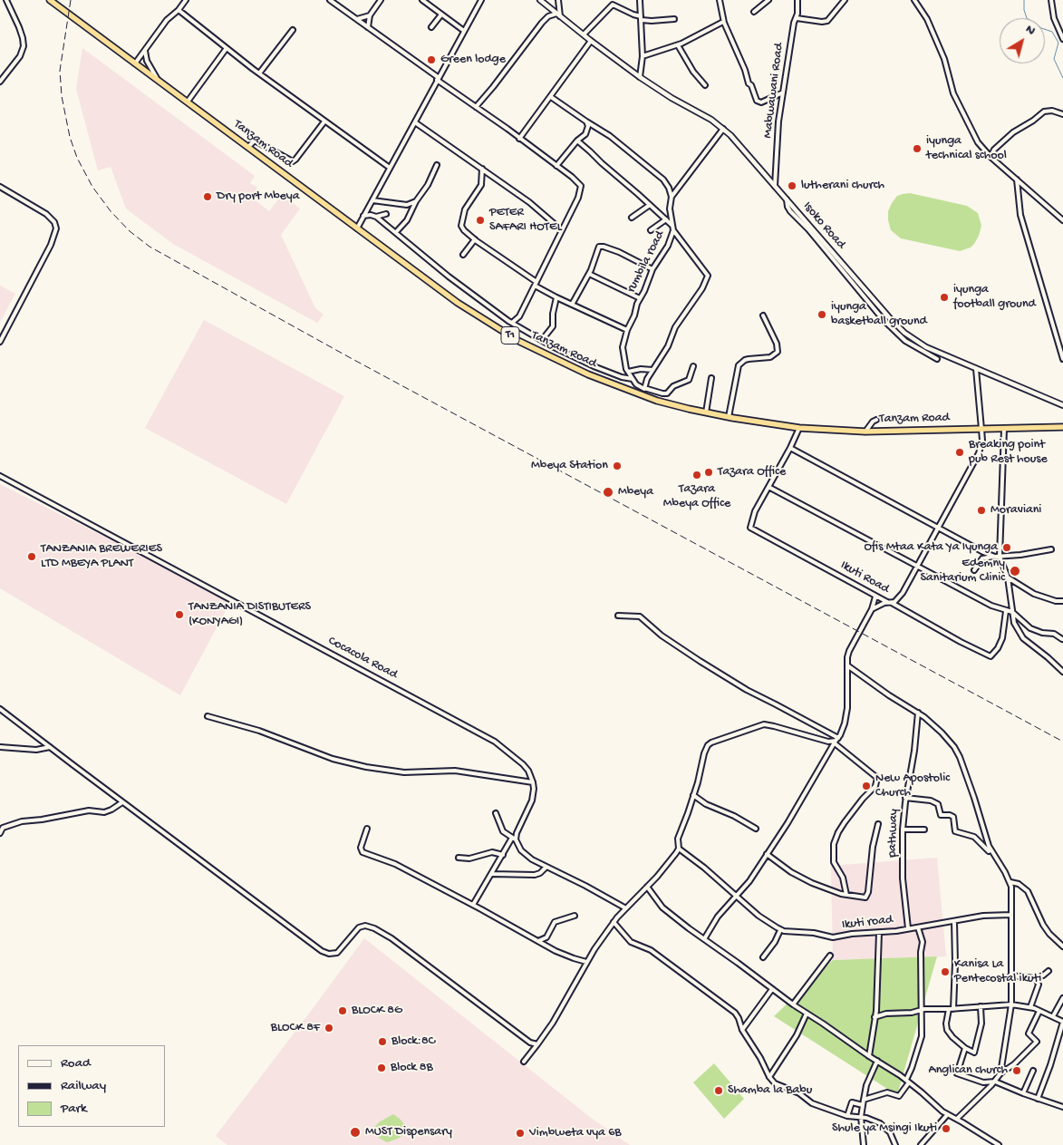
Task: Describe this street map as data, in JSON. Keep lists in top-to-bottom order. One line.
{"streets":{"highway":["Tanzam Road","T1"],"street":["Mabwawani Road","Isoko Road","rumbila road","Ikuti Road","Cocacola Road","pathway","Ikuti road"]},"crossings":[["Mabwawani Road","Isoko Road"],["Tanzam Road","Ikuti Road"],["Isoko Road","Ikuti Road"],["pathway","Ikuti road"]],"places":["Green lodge","iyunga technical school","lutherani church","Dry port Mbeya","PETER SAFARI HOTEL","iyunga football ground","iyunga basketball ground","Breaking point pub Rest house","Mbeya Station","Tazara Office","Tazara Mbeya Office","Mbeya","Moraviani","Ofis Mtaa Kata Ya Iyunga","TANZANIA BREWERIES LTD MBEYA PLANT","Edemny Sanitarium Clinic","TANZANIA DISTIBUTERS (KONYAGI)","New Apostolic Church","Kanisa La Pentecostal ikuti","BLOCK 8G","BLOCK 8F","Block:8C","Block 8B","Anglican church","Shamba la Babu","Shule ya Msingi Ikuti","MUST Dispensary","Vimbweta vya 6B"],"legend":["Road","Railway","Park"],"north":"top right"}
